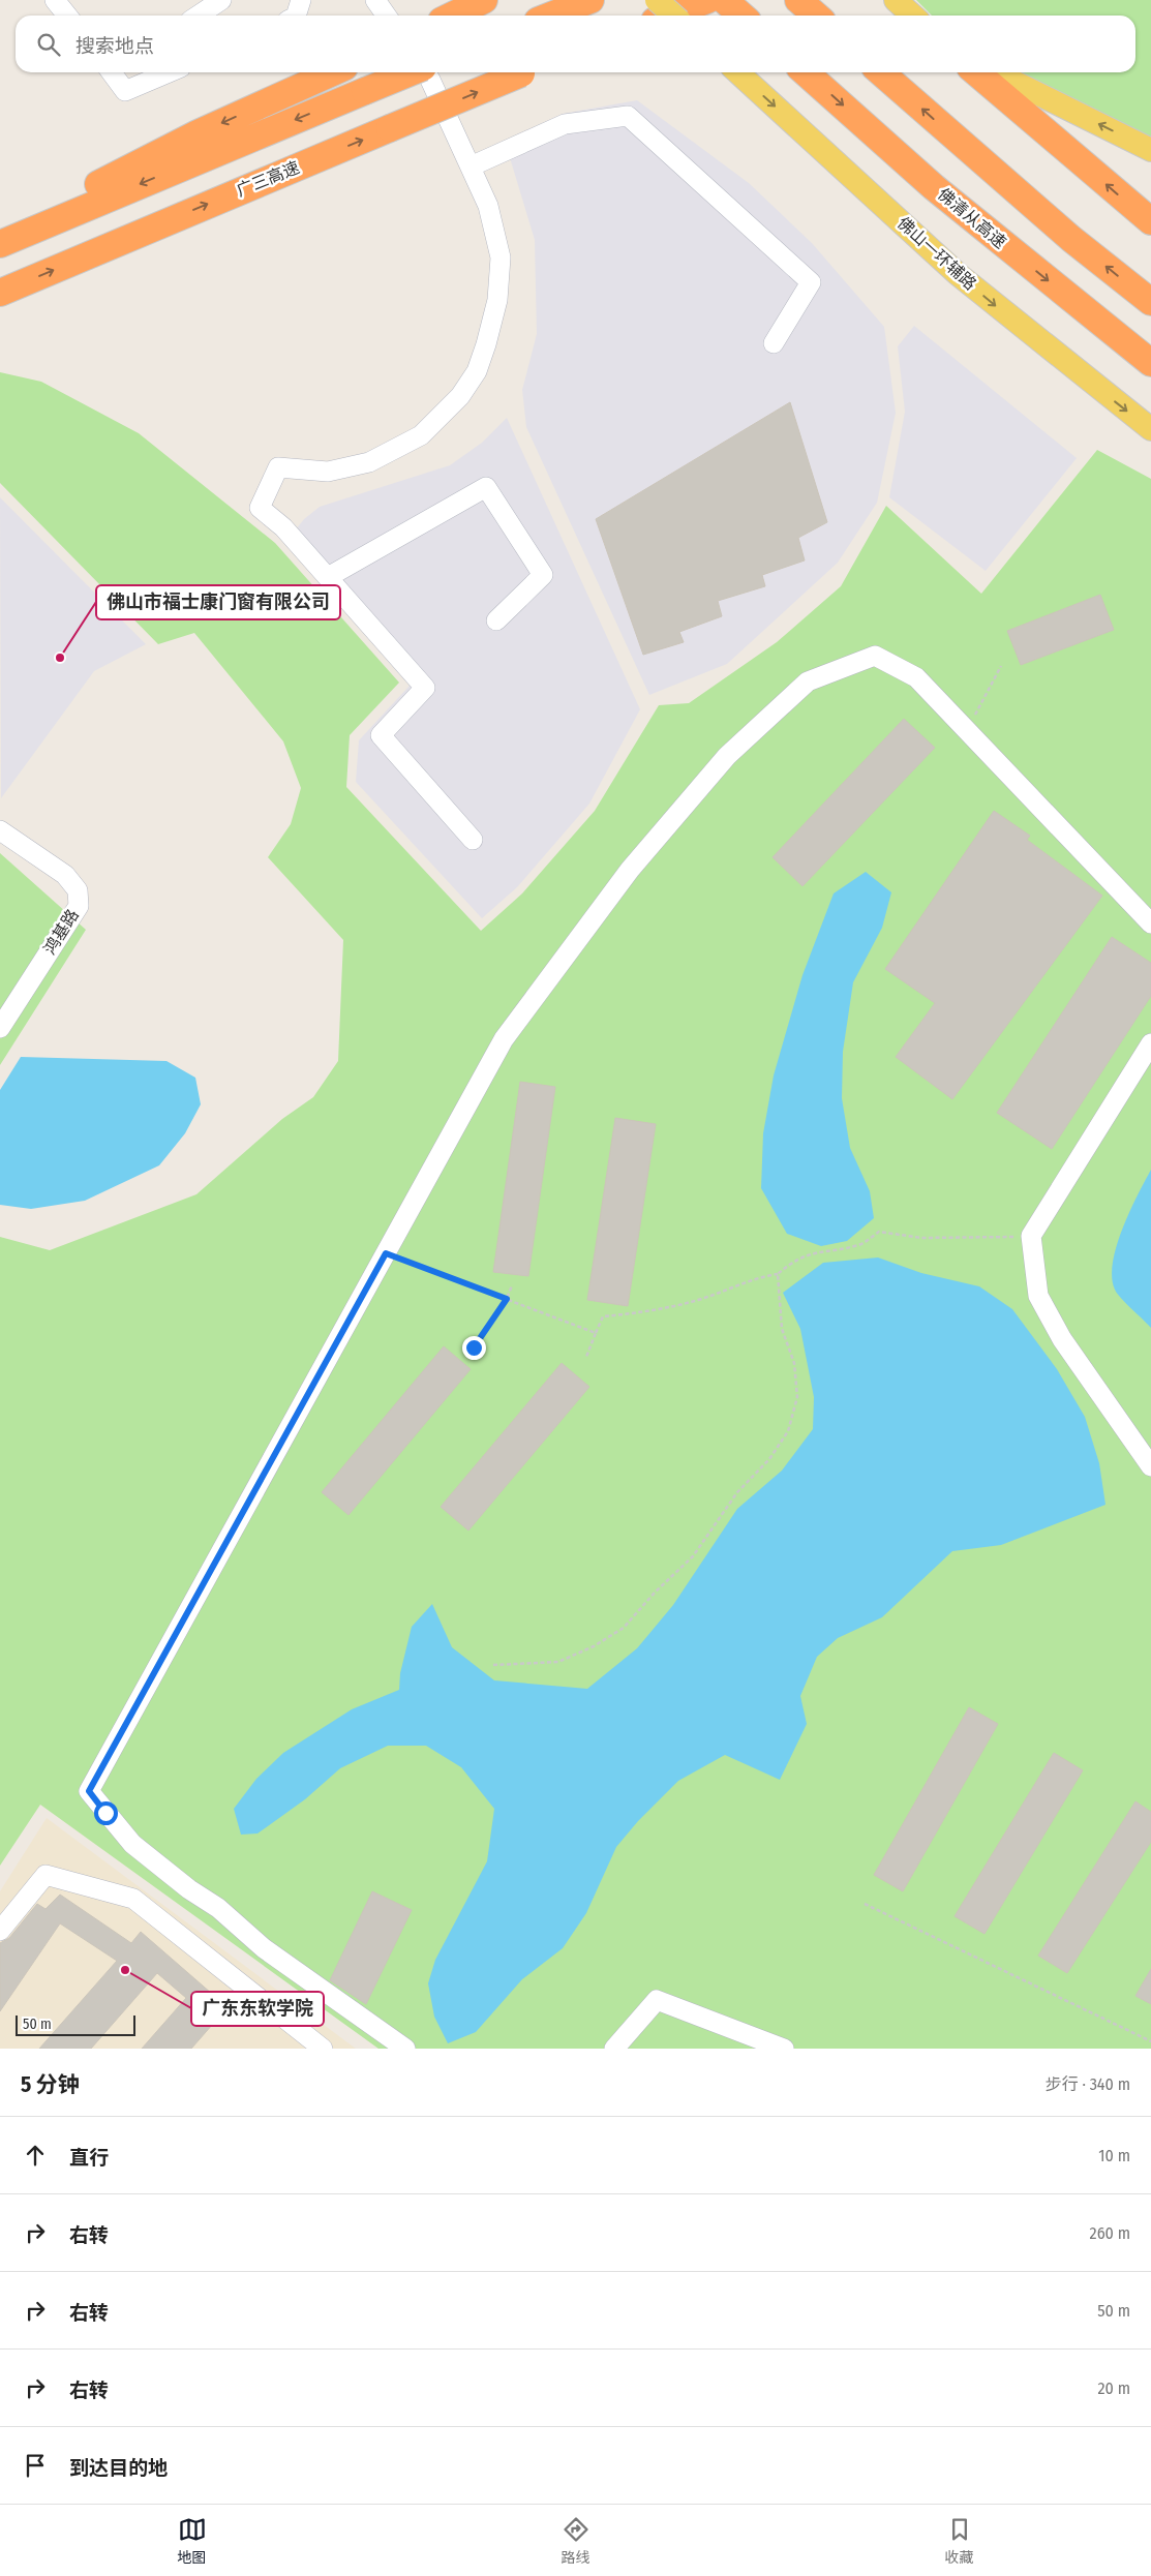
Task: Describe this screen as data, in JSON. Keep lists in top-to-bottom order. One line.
{"streets":{"highway":["广三高速","佛清从高速"],"main road":["佛山一环辅路"],"street":["鸿基路"]},"one_way":["佛山一环辅路"],"places":["佛山市福士康门窗有限公司","广东东软学院"],"scale_bar":"50 m","page":{"search":"搜索地点","scale":"50 m","heading":["5 分钟","步行 · 340 m"],"list":[["直行","10 m"],["右转","260 m"],["右转","50 m"],["右转","20 m"],"到达目的地"],"nav":["地图","路线","收藏"]}}
